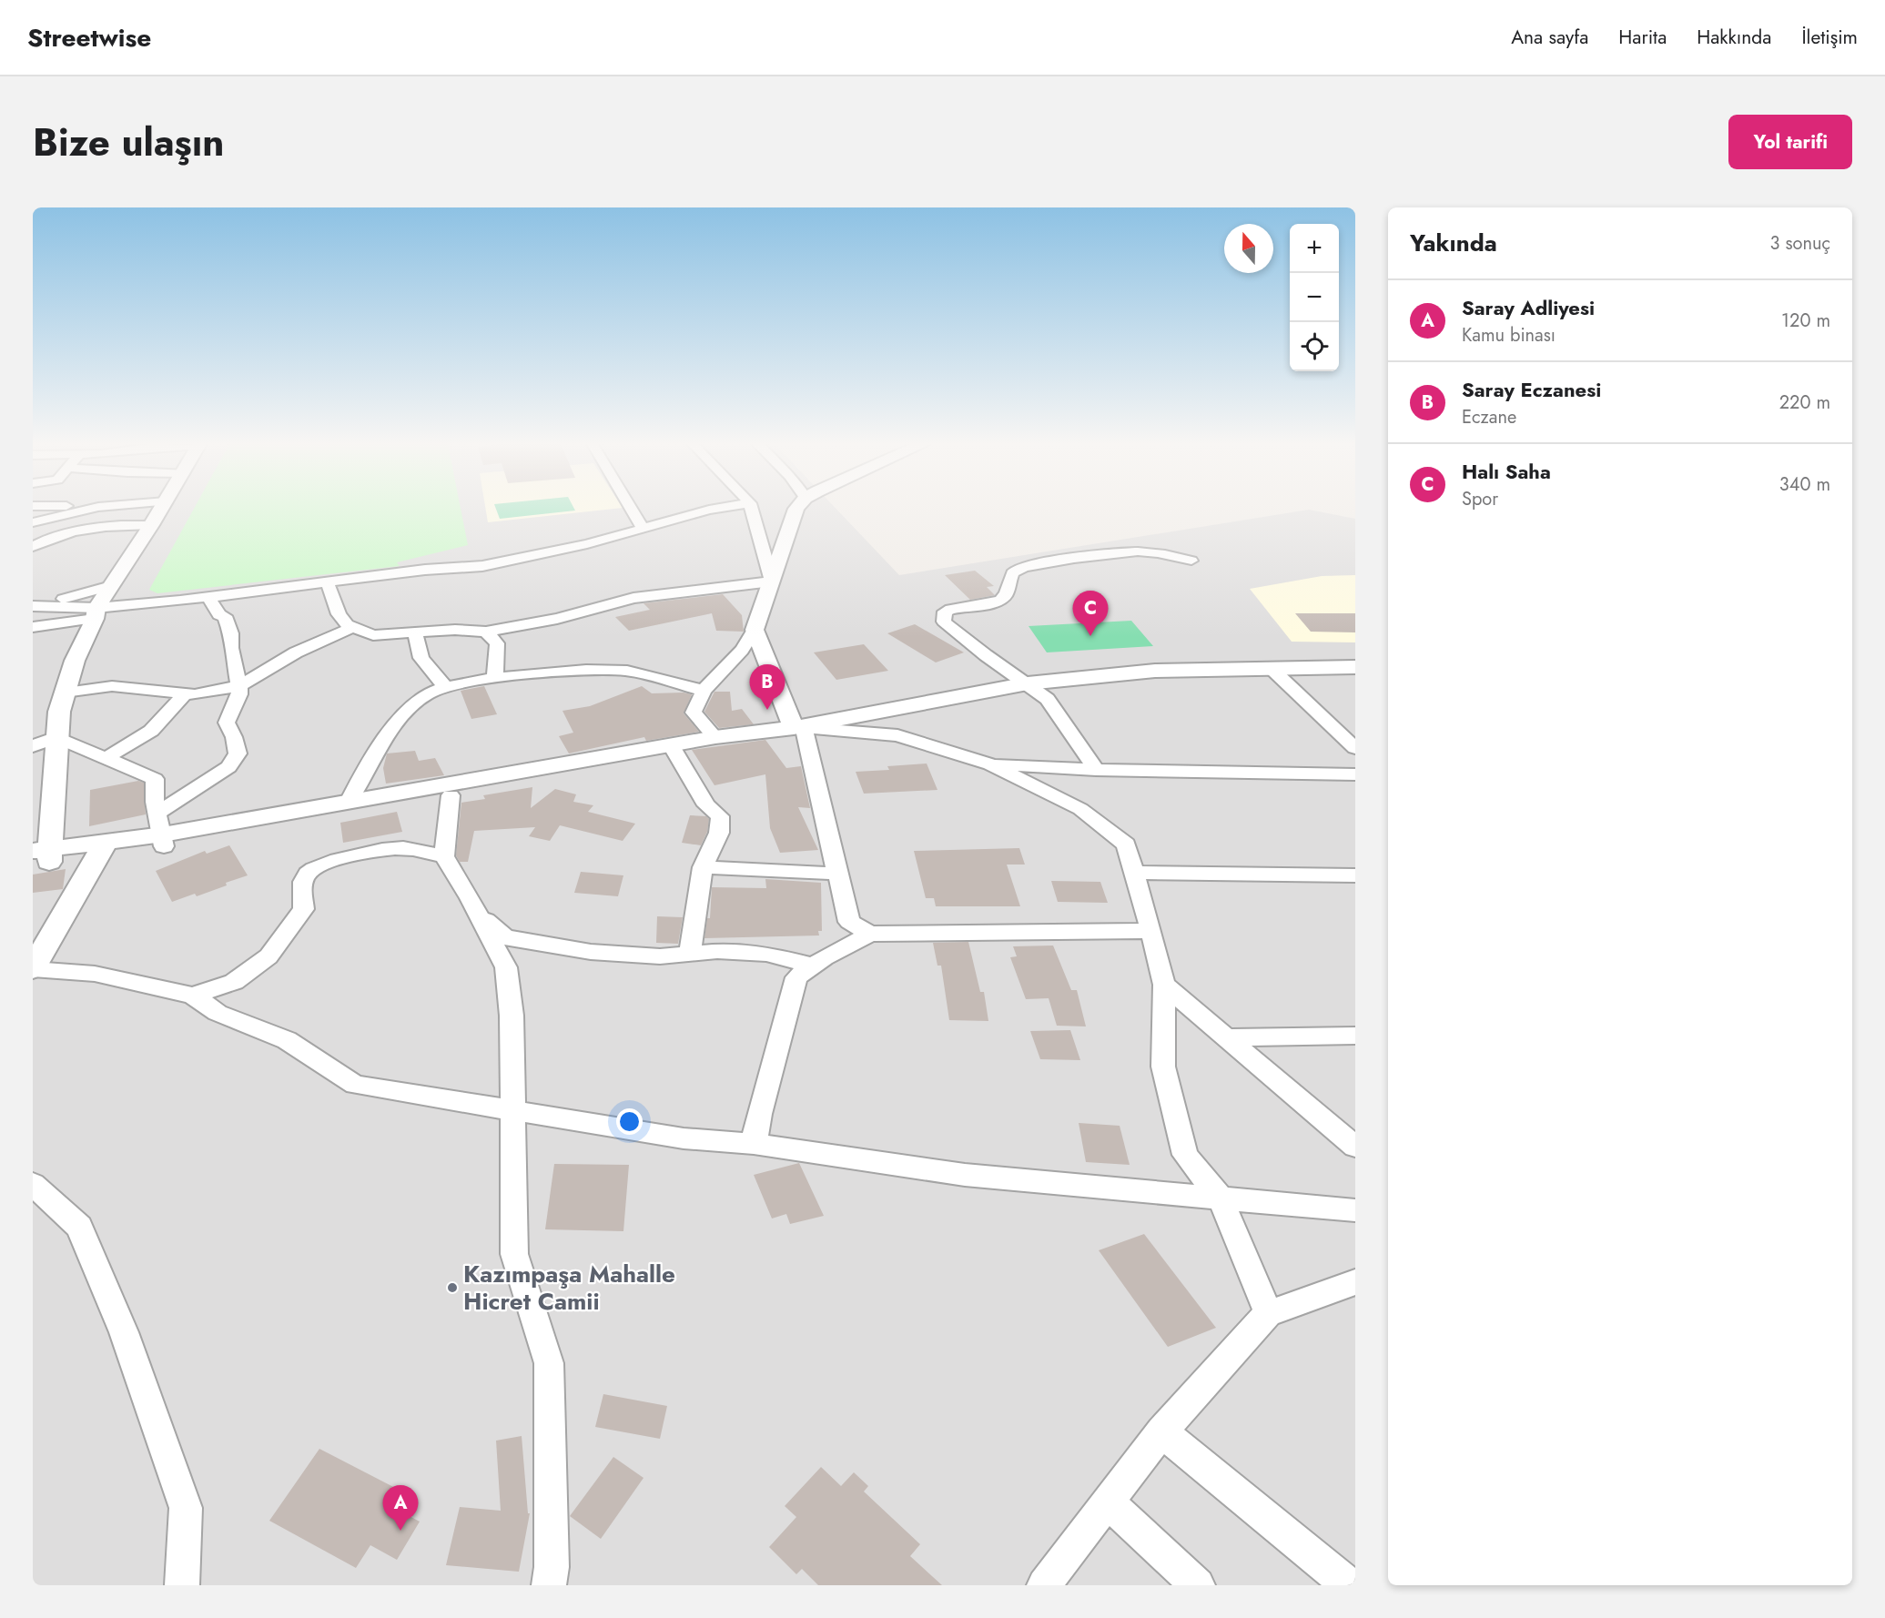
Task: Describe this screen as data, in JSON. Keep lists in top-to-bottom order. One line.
{"places":["Kazımpaşa Mahalle Hicret Camii"],"north":"top","page":{"header":"Streetwise","nav":["Ana sayfa","Harita","Hakkında","İletişim"],"title":"Bize ulaşın","buttons":"Yol tarifi","heading":["Yakında","3 sonuç"],"map_buttons":["+","−"],"list":[{"mark":"A","name":"Saray Adliyesi","note":"Kamu binası","value":"120 m"},{"mark":"B","name":"Saray Eczanesi","note":"Eczane","value":"220 m"},{"mark":"C","name":"Halı Saha","note":"Spor","value":"340 m"}],"pins":["C","B","A"]}}
